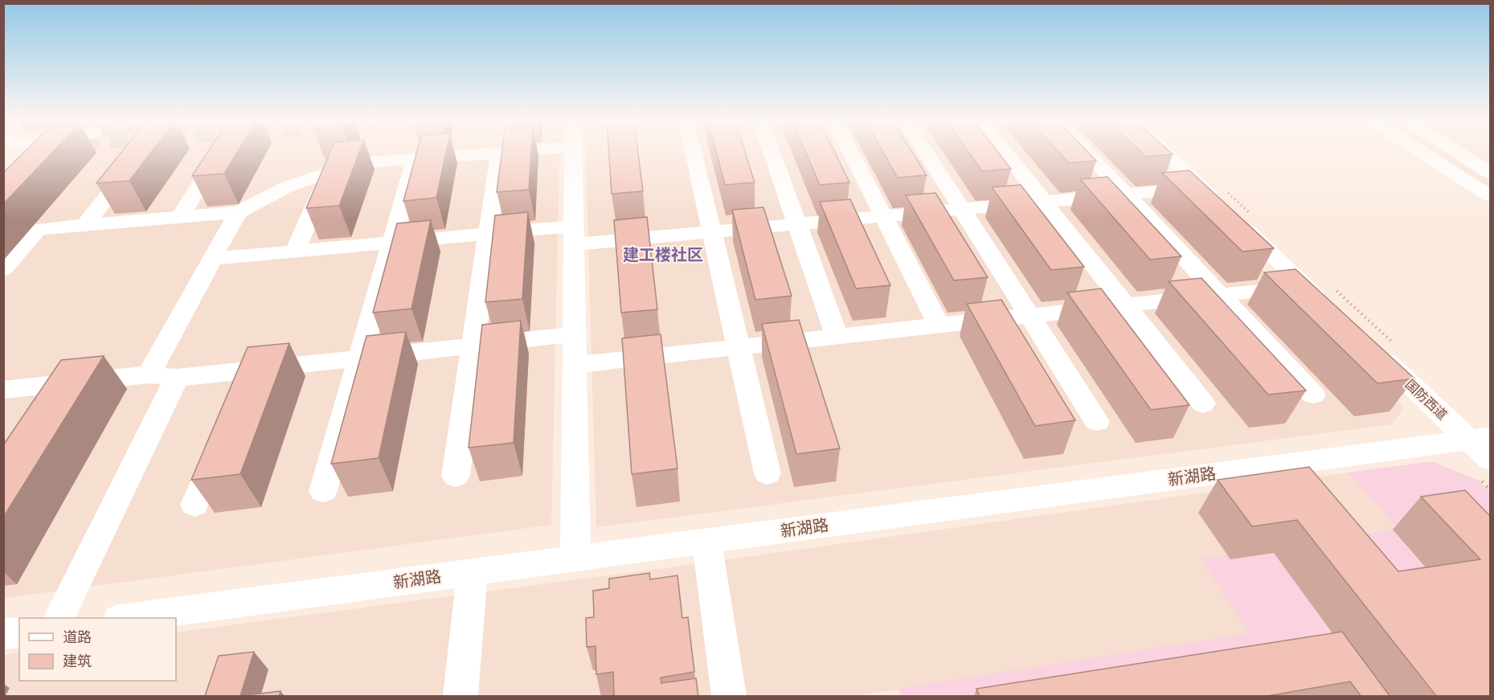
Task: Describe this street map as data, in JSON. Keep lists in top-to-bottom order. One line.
{"streets":{"street":["国防西道","新湖路"]},"crossings":[["国防西道","新湖路"]],"districts":["建工楼社区"],"legend":["道路","建筑"]}
